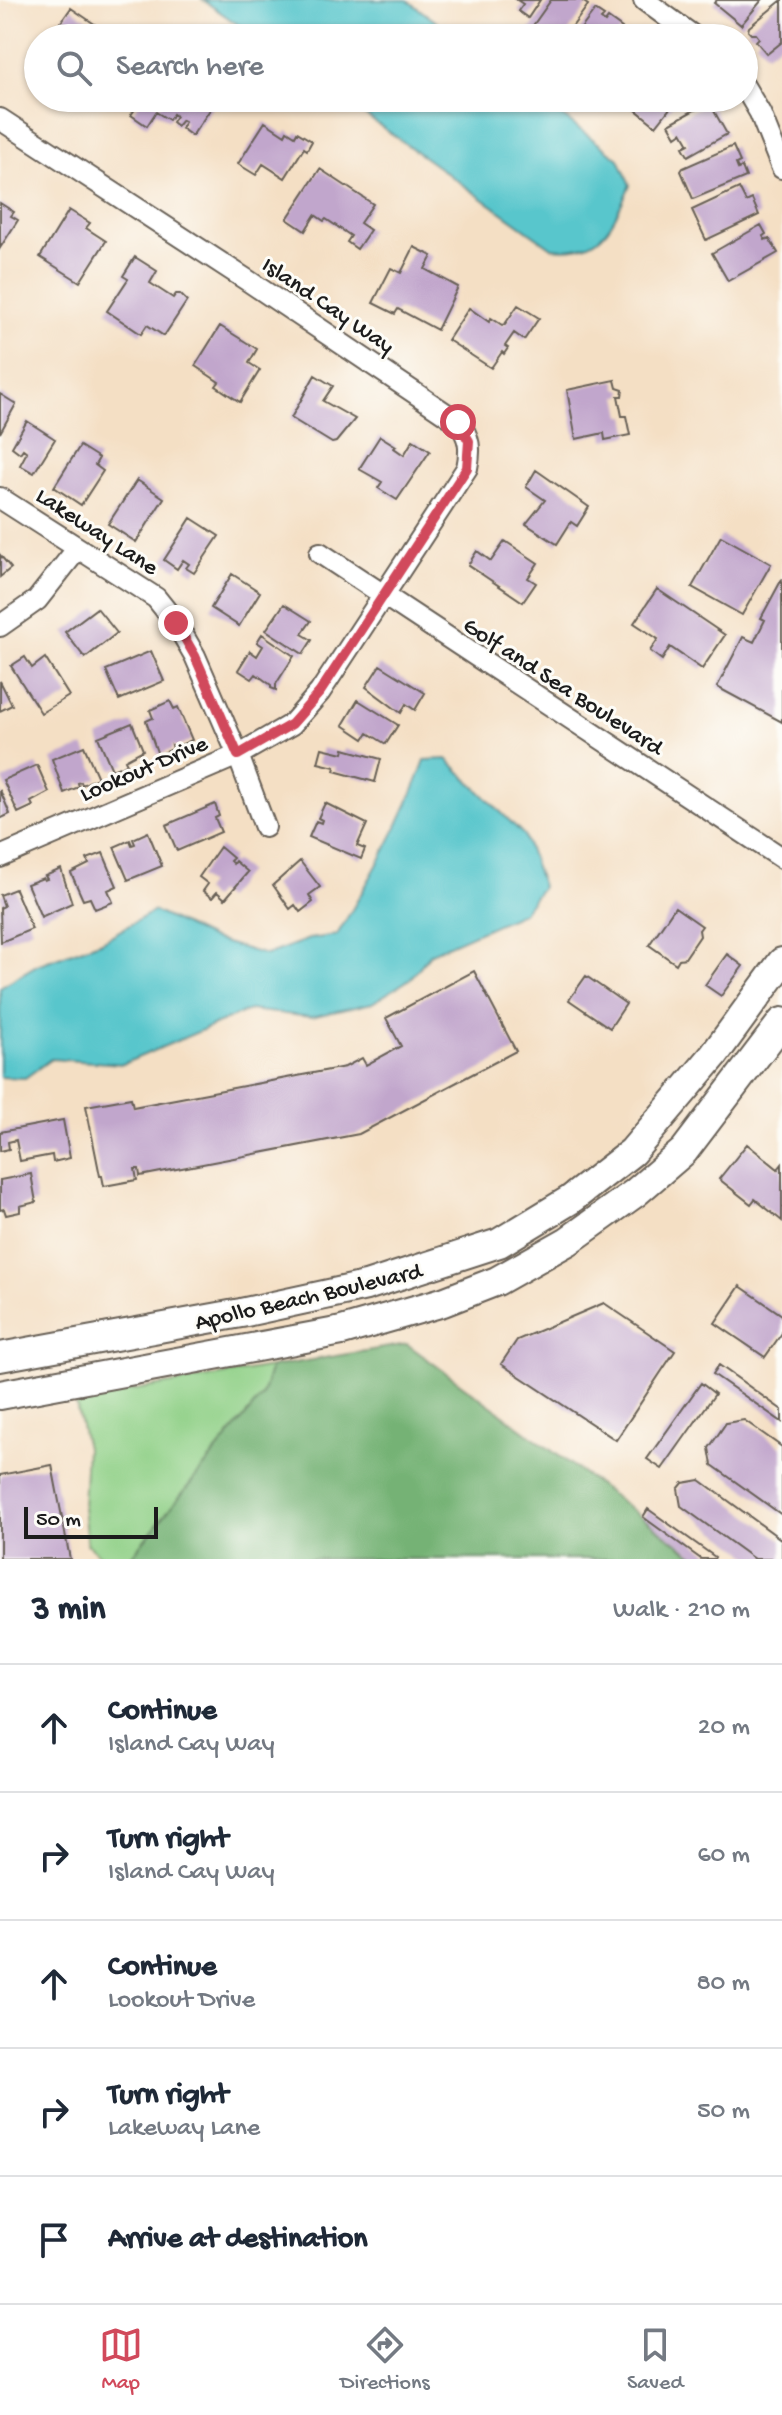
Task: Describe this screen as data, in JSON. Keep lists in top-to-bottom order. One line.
{"streets":{"main road":["Apollo Beach Boulevard"],"street":["Island Cay Way","Lakeway Lane","Golf and Sea Boulevard","Lookout Drive"]},"crossings":[["Island Cay Way","Golf and Sea Boulevard"],["Island Cay Way","Lookout Drive"],["Lakeway Lane","Lookout Drive"],["Golf and Sea Boulevard","Lookout Drive"]],"scale_bar":"50 m","page":{"search":"Search here","scale":"50 m","heading":["3 min","Walk · 210 m"],"list":[["Continue","Island Cay Way","20 m"],["Turn right","Island Cay Way","60 m"],["Continue","Lookout Drive","80 m"],["Turn right","Lakeway Lane","50 m"],"Arrive at destination"],"nav":["Map","Directions","Saved"]}}
